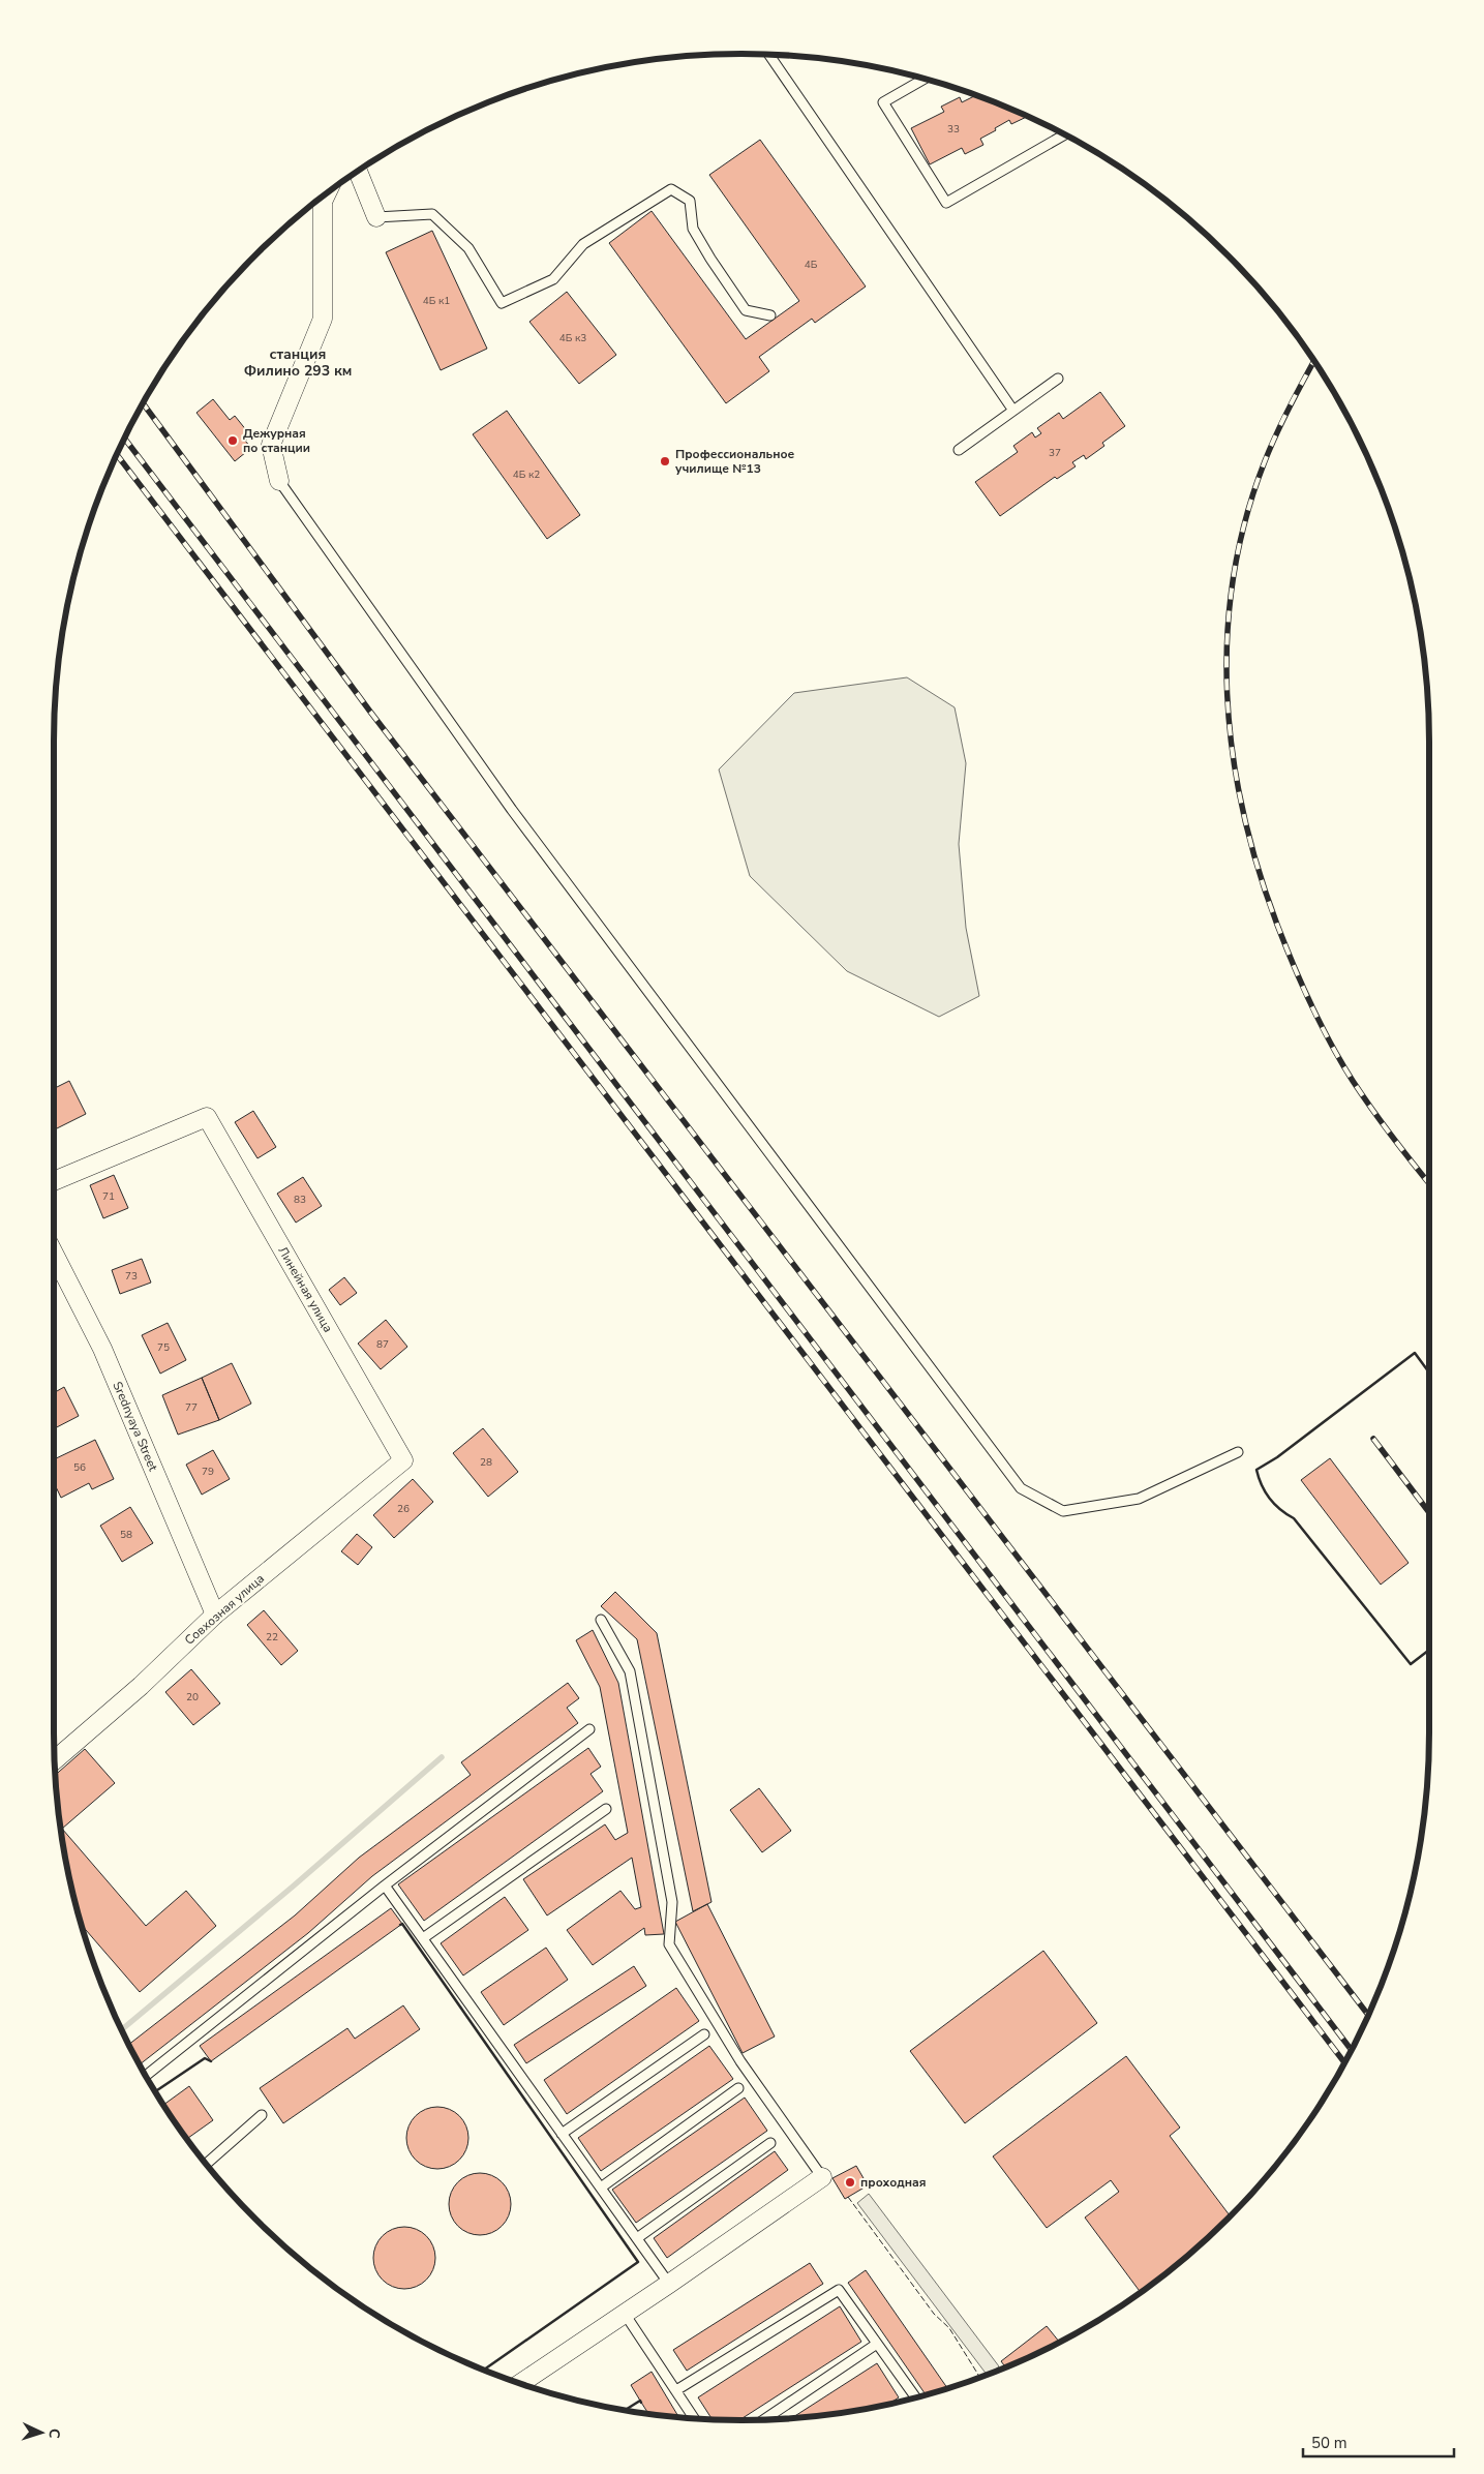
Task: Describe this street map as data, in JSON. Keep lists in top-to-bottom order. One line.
{"streets":{"street":["Линейная улица","Srednyaya Street","Совхозная улица"]},"crossings":[["Линейная улица","Совхозная улица"],["Srednyaya Street","Совхозная улица"]],"districts":["станция Филино 293 км"],"places":["Дежурная по станции","Профессиональное училище №13","проходная"],"house_numbers":["33","4Б","4Б к1","4Б к3","37","4Б к2","71","83","73","87","75","77","28","56","79","26","58","22","20"],"scale_bar":"50 m","north":"right"}
